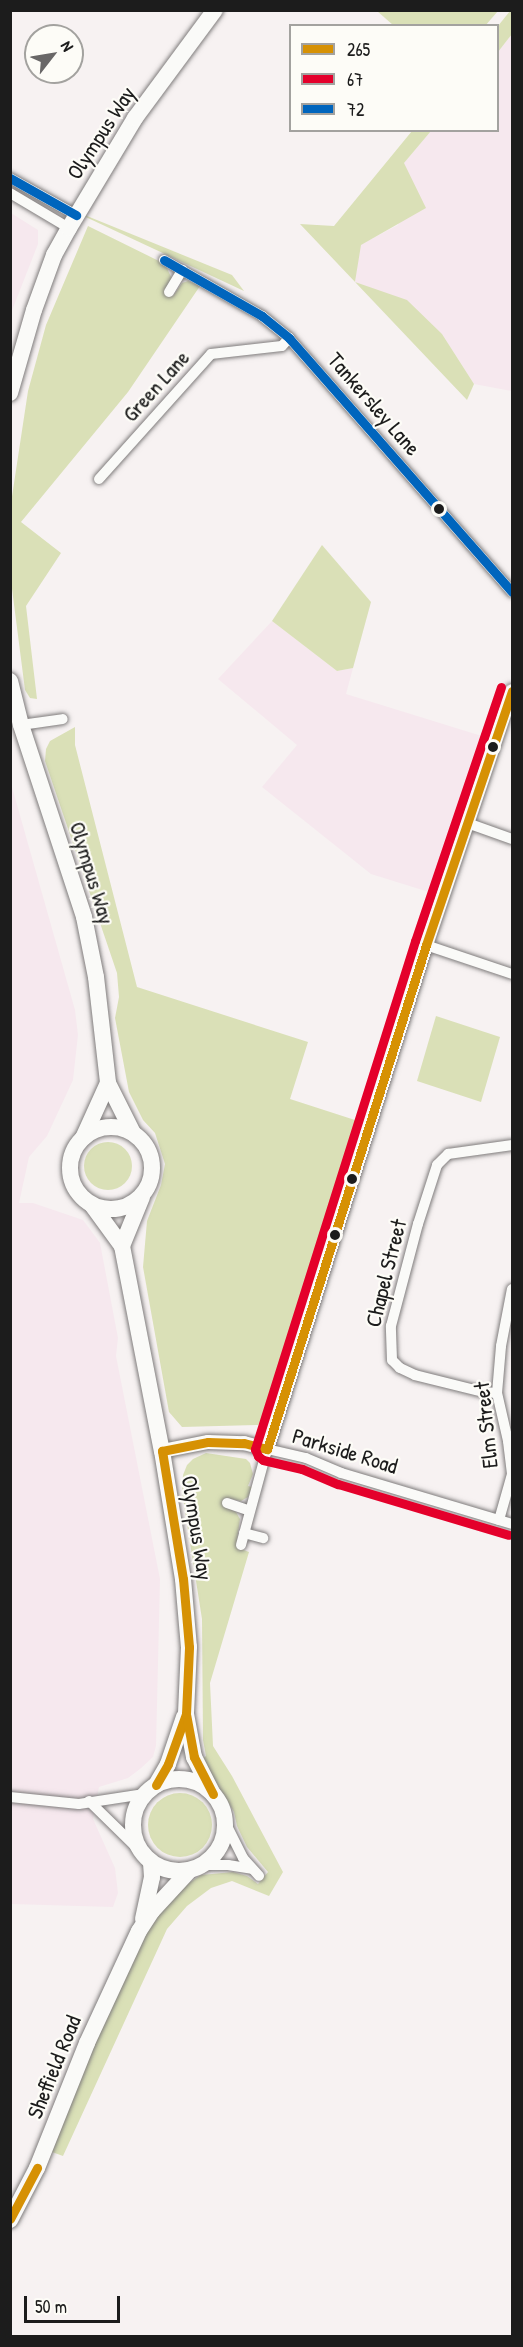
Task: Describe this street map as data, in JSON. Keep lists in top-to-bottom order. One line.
{"streets":{"main road":["Olympus Way","Sheffield Road"],"street":["Green Lane","Tankersley Lane","Chapel Street","Elm Street","Parkside Road"]},"crossings":[["Olympus Way","Parkside Road"],["Olympus Way","Sheffield Road"],["Green Lane","Tankersley Lane"],["Chapel Street","Elm Street"],["Elm Street","Parkside Road"]],"lines":["transit line 72","transit line 67","transit line 265"],"legend":["265","67","72"],"scale_bar":"50 m","north":"top right"}
